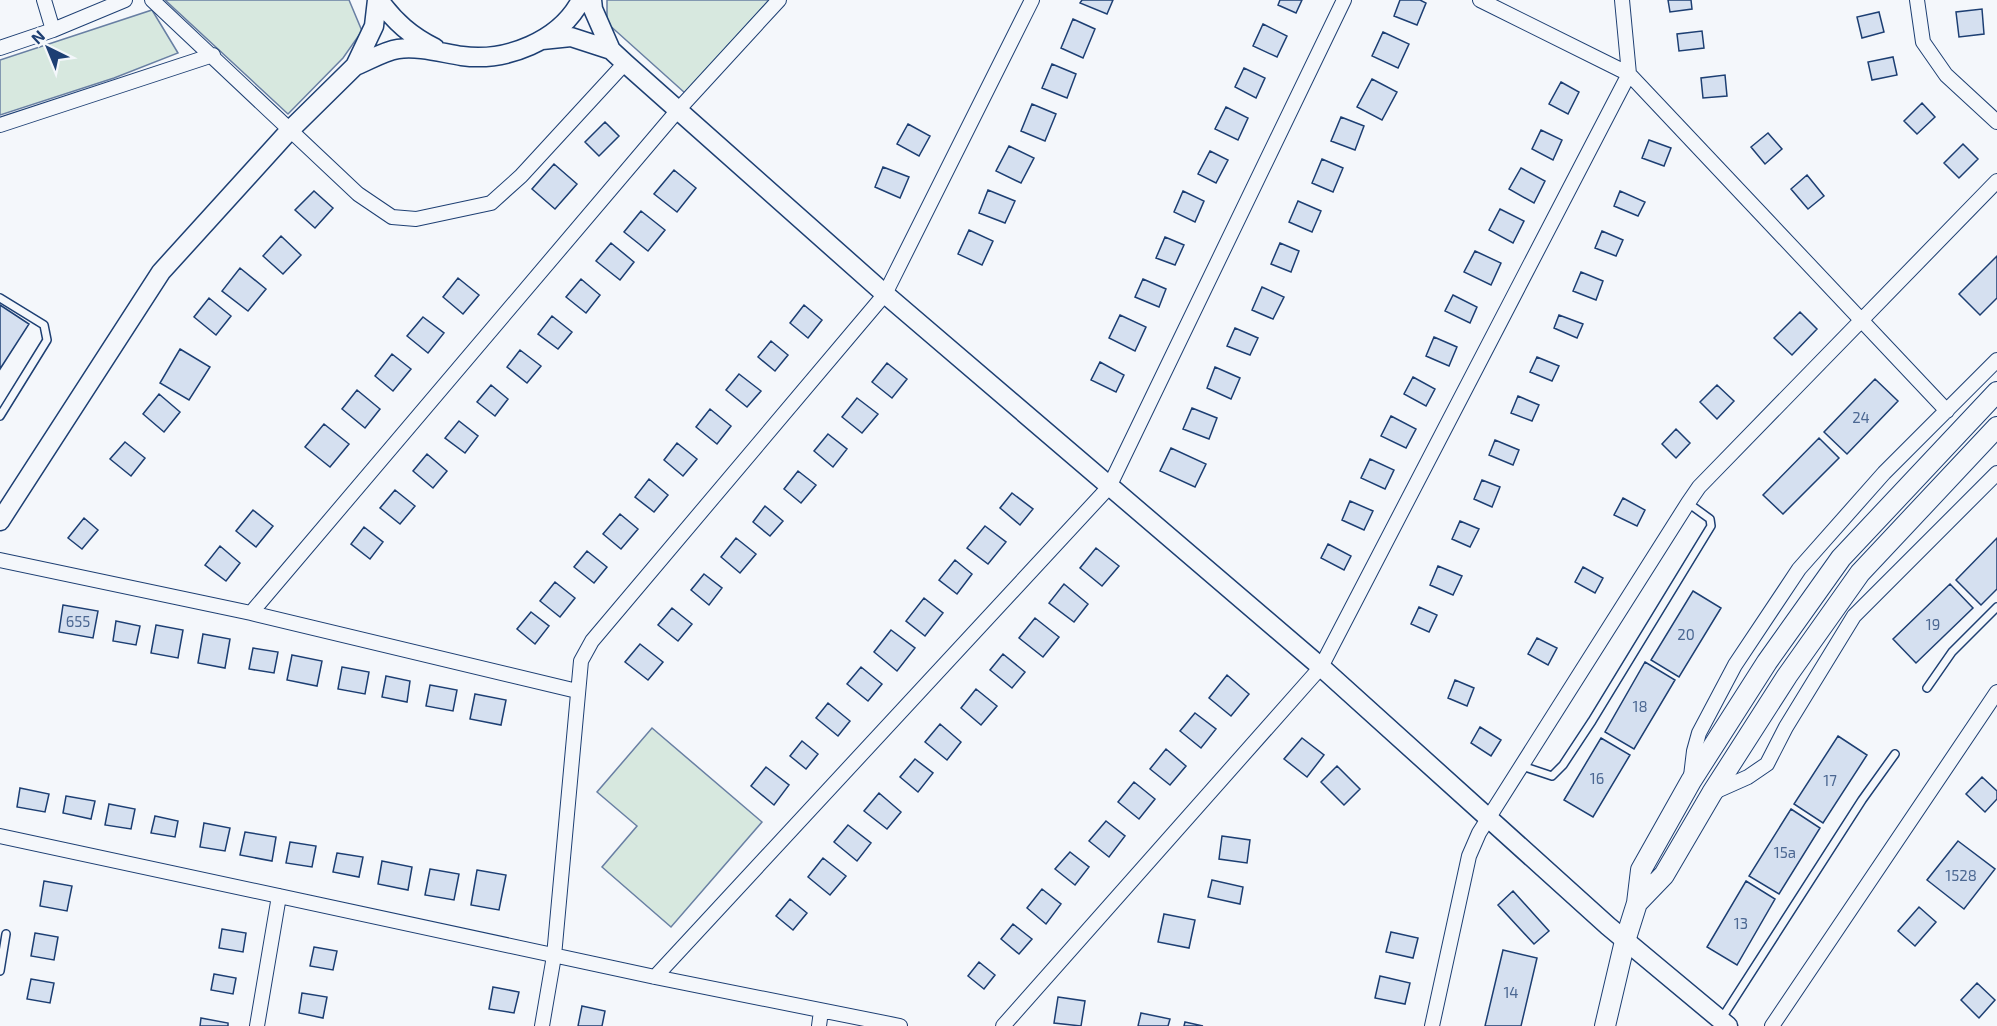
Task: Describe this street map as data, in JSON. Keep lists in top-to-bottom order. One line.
{"house_numbers":["24","655","19","20","18","16","17","15а","1528","13","14"],"north":"top left"}
